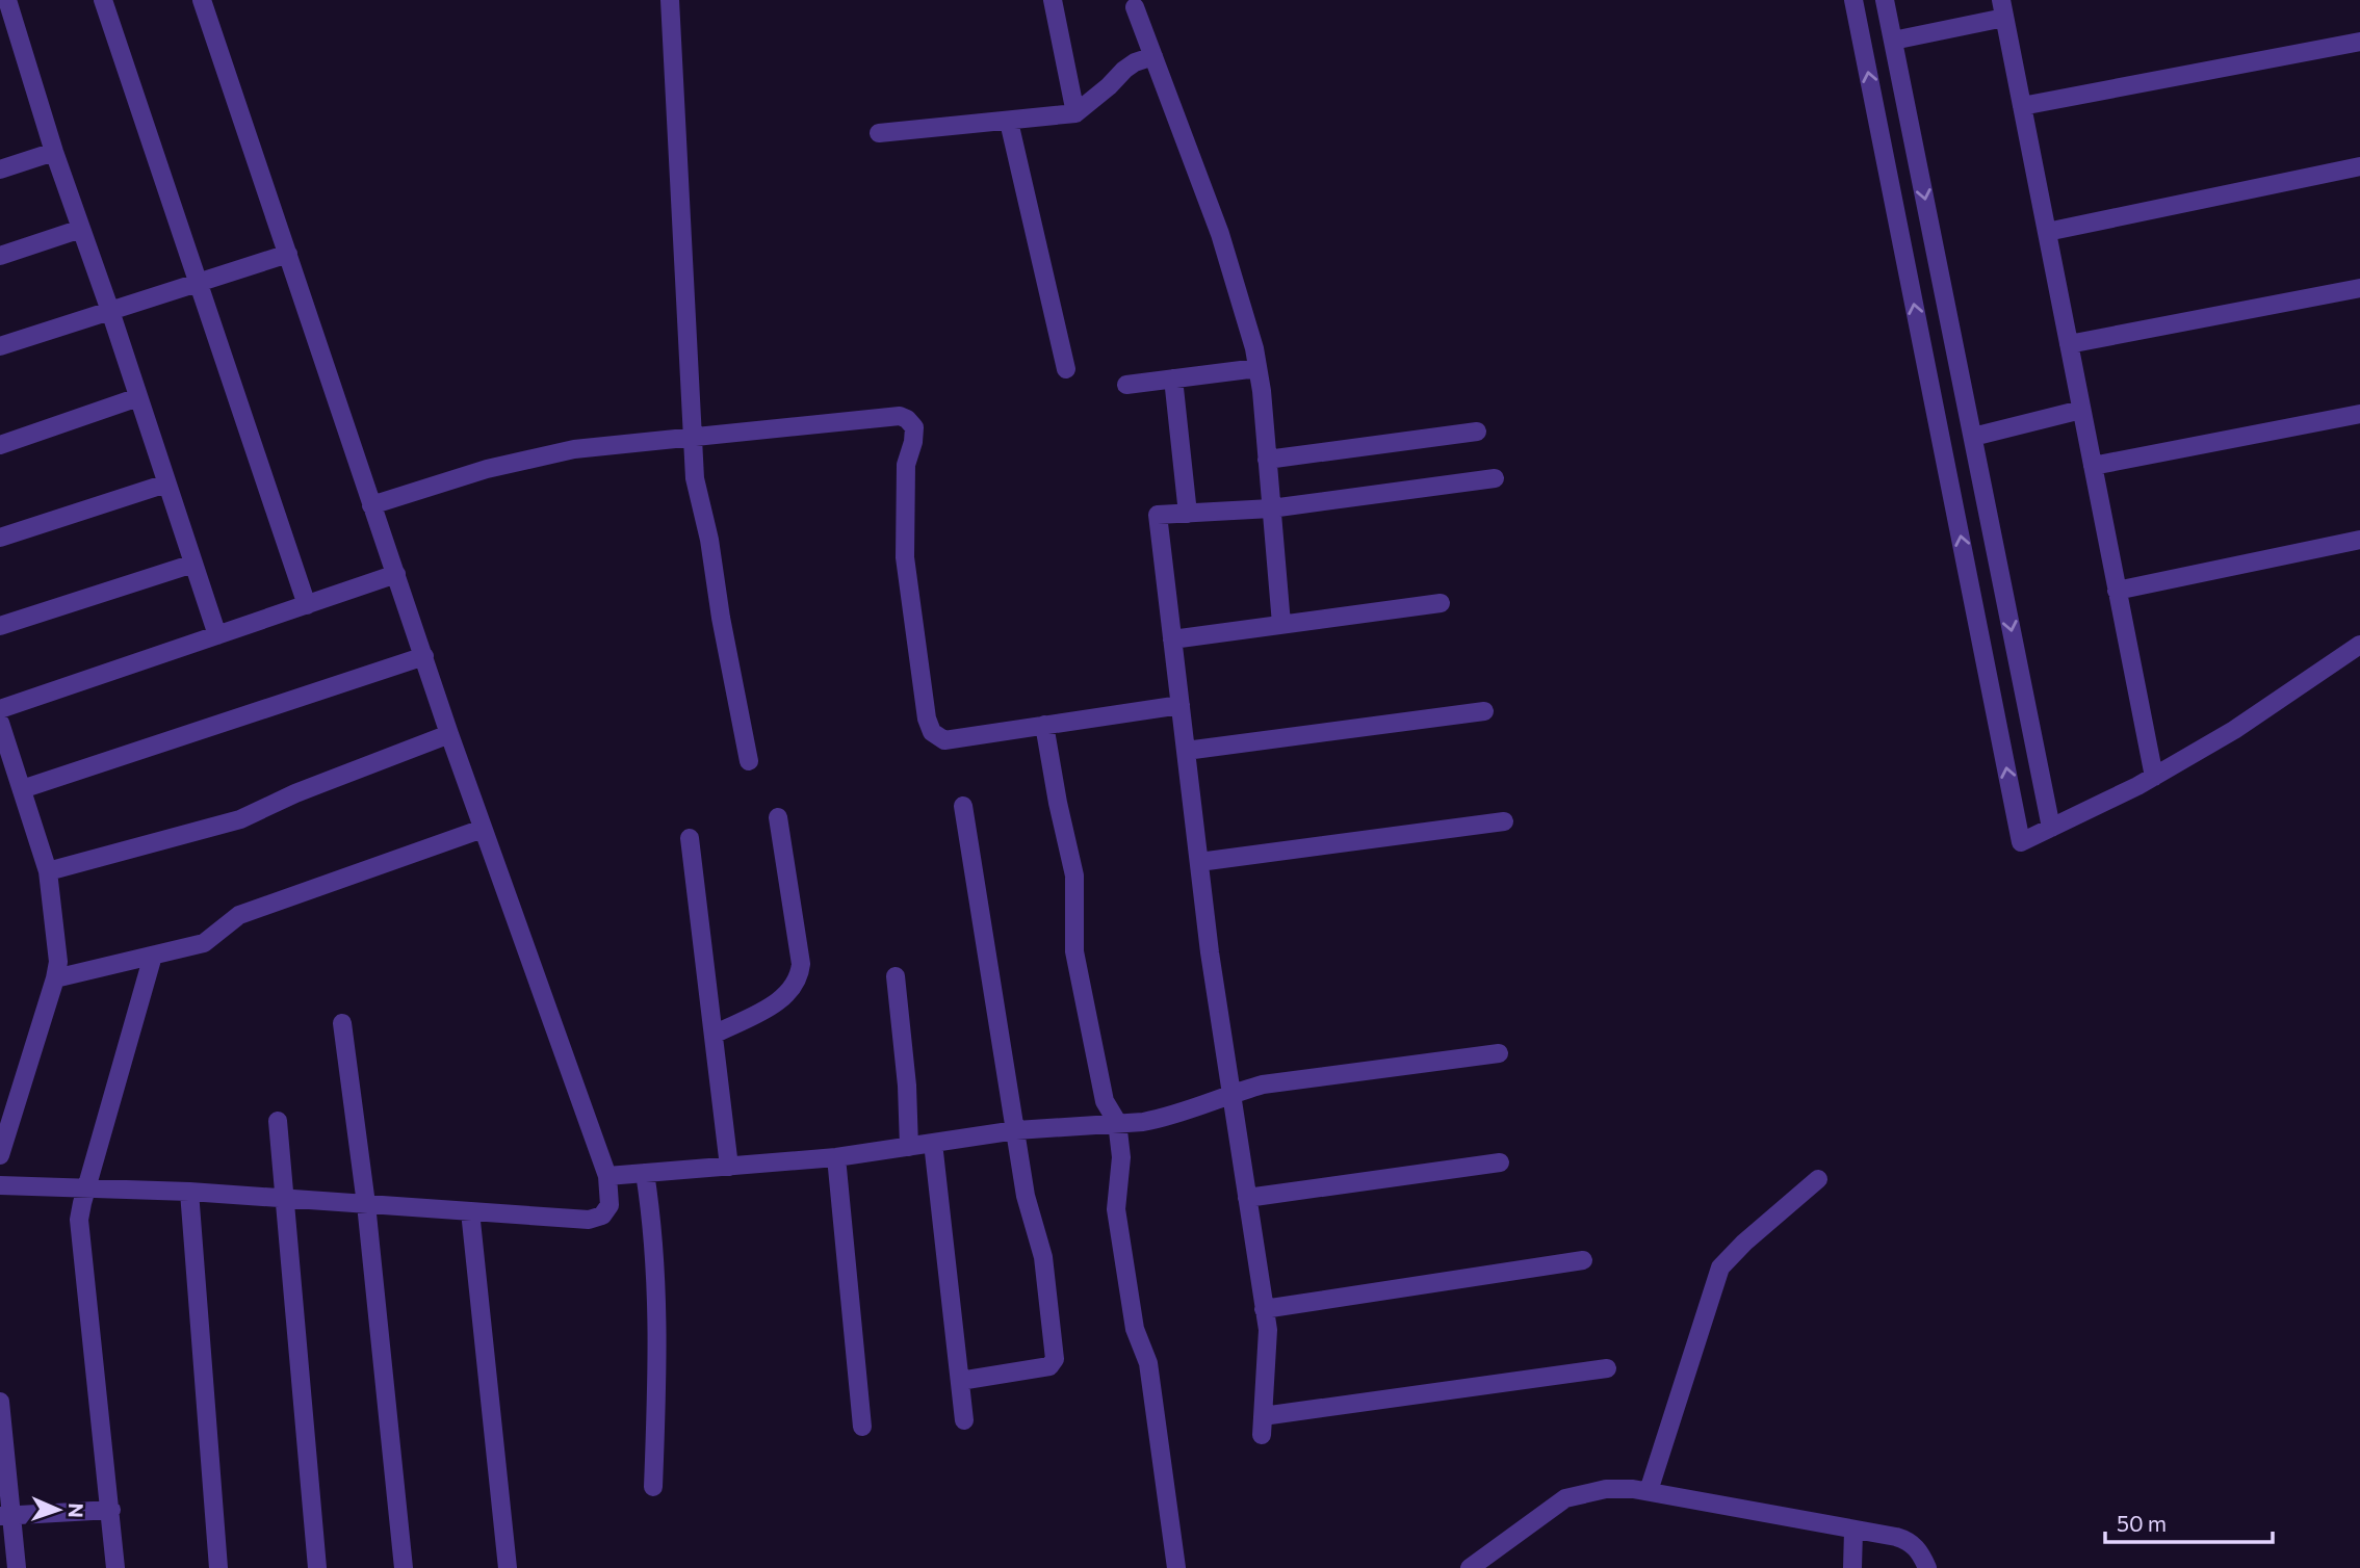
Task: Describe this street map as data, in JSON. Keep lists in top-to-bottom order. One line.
{"scale_bar":"50 m","north":"right"}
